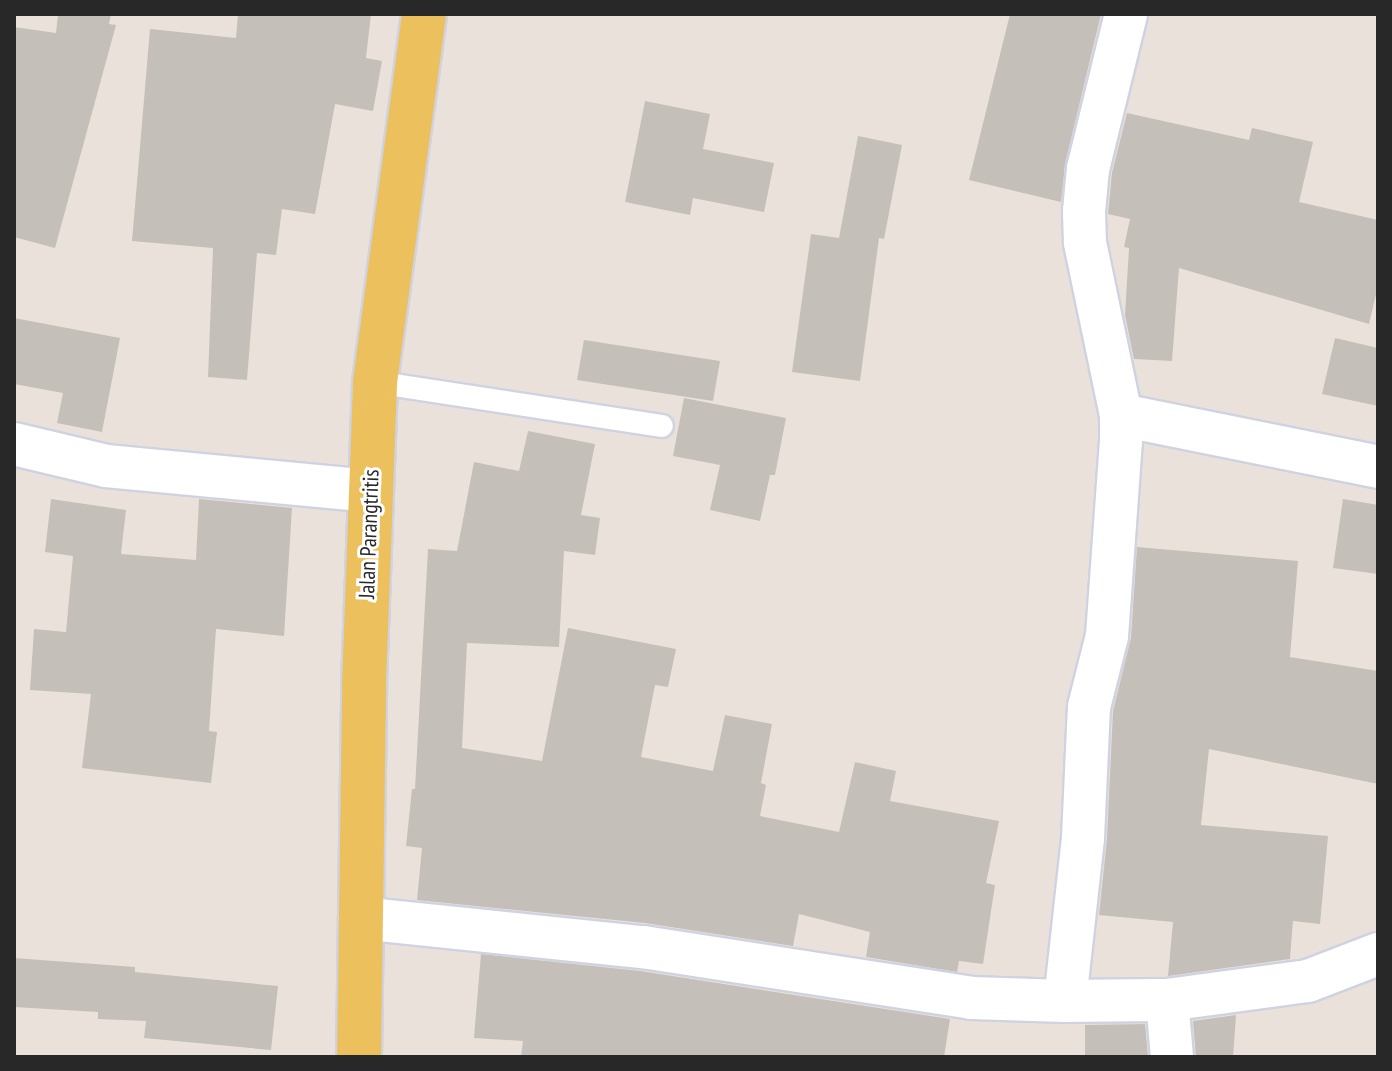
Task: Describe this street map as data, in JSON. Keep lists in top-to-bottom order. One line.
{"streets":{"main road":["Jalan Parangtritis"]}}
